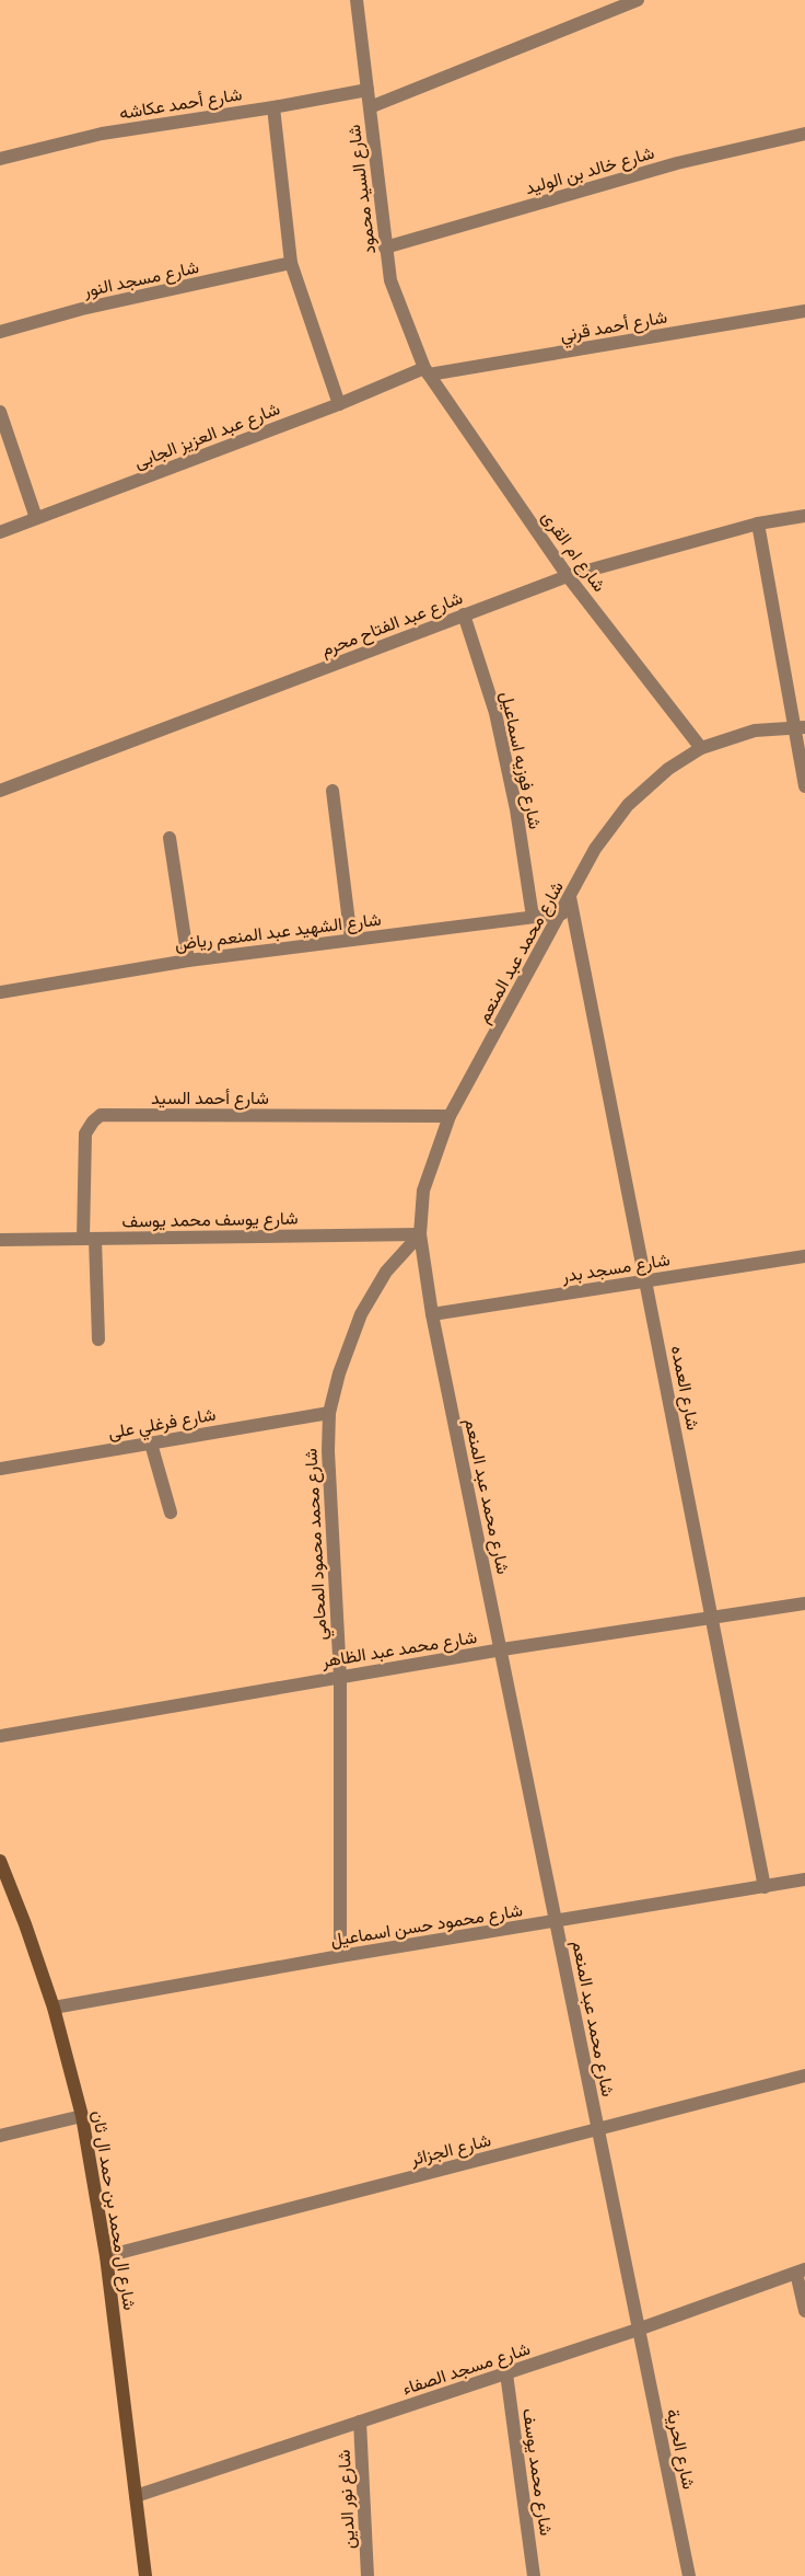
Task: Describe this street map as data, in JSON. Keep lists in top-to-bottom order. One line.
{"streets":{"street":["شارع أحمد عكاشه","شارع خالد بن الوليد","شارع السيد محمود","شارع مسجد النور","شارع أحمد قرني","شارع عبد العزيز الجابى","شارع ام القرى","شارع عبد الفتاح محرم","شارع فوزيه اسماعيل","شارع الشهيد عبد المنعم رياض","شارع محمد عبد المنعم","شارع أحمد السيد","شارع يوسف محمد يوسف","شارع مسجد بدر","شارع العمده","شارع فرغلي على","شارع محمد محمود المحامي","شارع محمد عبد الظاهر","شارع محمود حسن اسماعيل","شارع الجزائر","شارع ال محمد بن حمد ال ثان","شارع مسجد الصفاء","شارع الحرية","شارع محمد يوسف","شارع نور الدين"]},"crossings":[["شارع أحمد عكاشه","شارع السيد محمود"],["شارع خالد بن الوليد","شارع السيد محمود"],["شارع السيد محمود","شارع أحمد قرني"],["شارع السيد محمود","شارع عبد العزيز الجابى"],["شارع السيد محمود","شارع ام القرى"],["شارع أحمد قرني","شارع عبد العزيز الجابى"],["شارع أحمد قرني","شارع ام القرى"],["شارع عبد العزيز الجابى","شارع ام القرى"],["شارع ام القرى","شارع عبد الفتاح محرم"],["شارع ام القرى","شارع محمد عبد المنعم"],["شارع عبد الفتاح محرم","شارع فوزيه اسماعيل"],["شارع فوزيه اسماعيل","شارع الشهيد عبد المنعم رياض"],["شارع الشهيد عبد المنعم رياض","شارع محمد عبد المنعم"],["شارع محمد عبد المنعم","شارع أحمد السيد"],["شارع محمد عبد المنعم","شارع يوسف محمد يوسف"],["شارع محمد عبد المنعم","شارع مسجد بدر"],["شارع محمد عبد المنعم","شارع العمده"],["شارع محمد عبد المنعم","شارع محمد محمود المحامي"],["شارع محمد عبد المنعم","شارع محمد عبد الظاهر"],["شارع محمد عبد المنعم","شارع محمود حسن اسماعيل"],["شارع محمد عبد المنعم","شارع الجزائر"],["شارع محمد عبد المنعم","شارع مسجد الصفاء"],["شارع محمد عبد المنعم","شارع الحرية"],["شارع أحمد السيد","شارع يوسف محمد يوسف"],["شارع يوسف محمد يوسف","شارع محمد محمود المحامي"],["شارع مسجد بدر","شارع العمده"],["شارع العمده","شارع محمد عبد الظاهر"],["شارع العمده","شارع محمود حسن اسماعيل"],["شارع فرغلي على","شارع محمد محمود المحامي"],["شارع محمد محمود المحامي","شارع محمد عبد الظاهر"],["شارع محمد محمود المحامي","شارع محمود حسن اسماعيل"],["شارع محمود حسن اسماعيل","شارع ال محمد بن حمد ال ثان"],["شارع الجزائر","شارع ال محمد بن حمد ال ثان"],["شارع ال محمد بن حمد ال ثان","شارع مسجد الصفاء"],["شارع مسجد الصفاء","شارع الحرية"],["شارع مسجد الصفاء","شارع محمد يوسف"],["شارع مسجد الصفاء","شارع نور الدين"]]}
